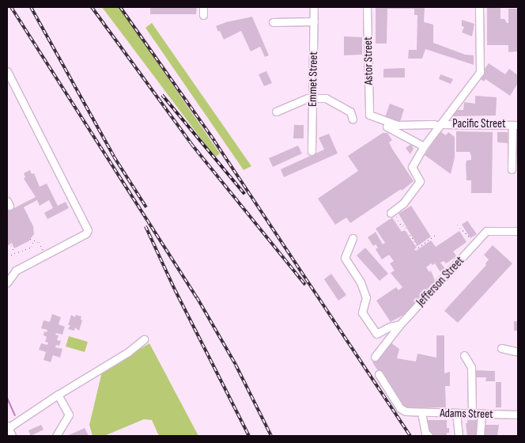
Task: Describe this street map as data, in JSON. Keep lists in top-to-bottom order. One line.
{"streets":{"street":["Astor Street","Emmet Street","Pacific Street","Jefferson Street","Adams Street"]},"crossings":[["Astor Street","Pacific Street"]]}
